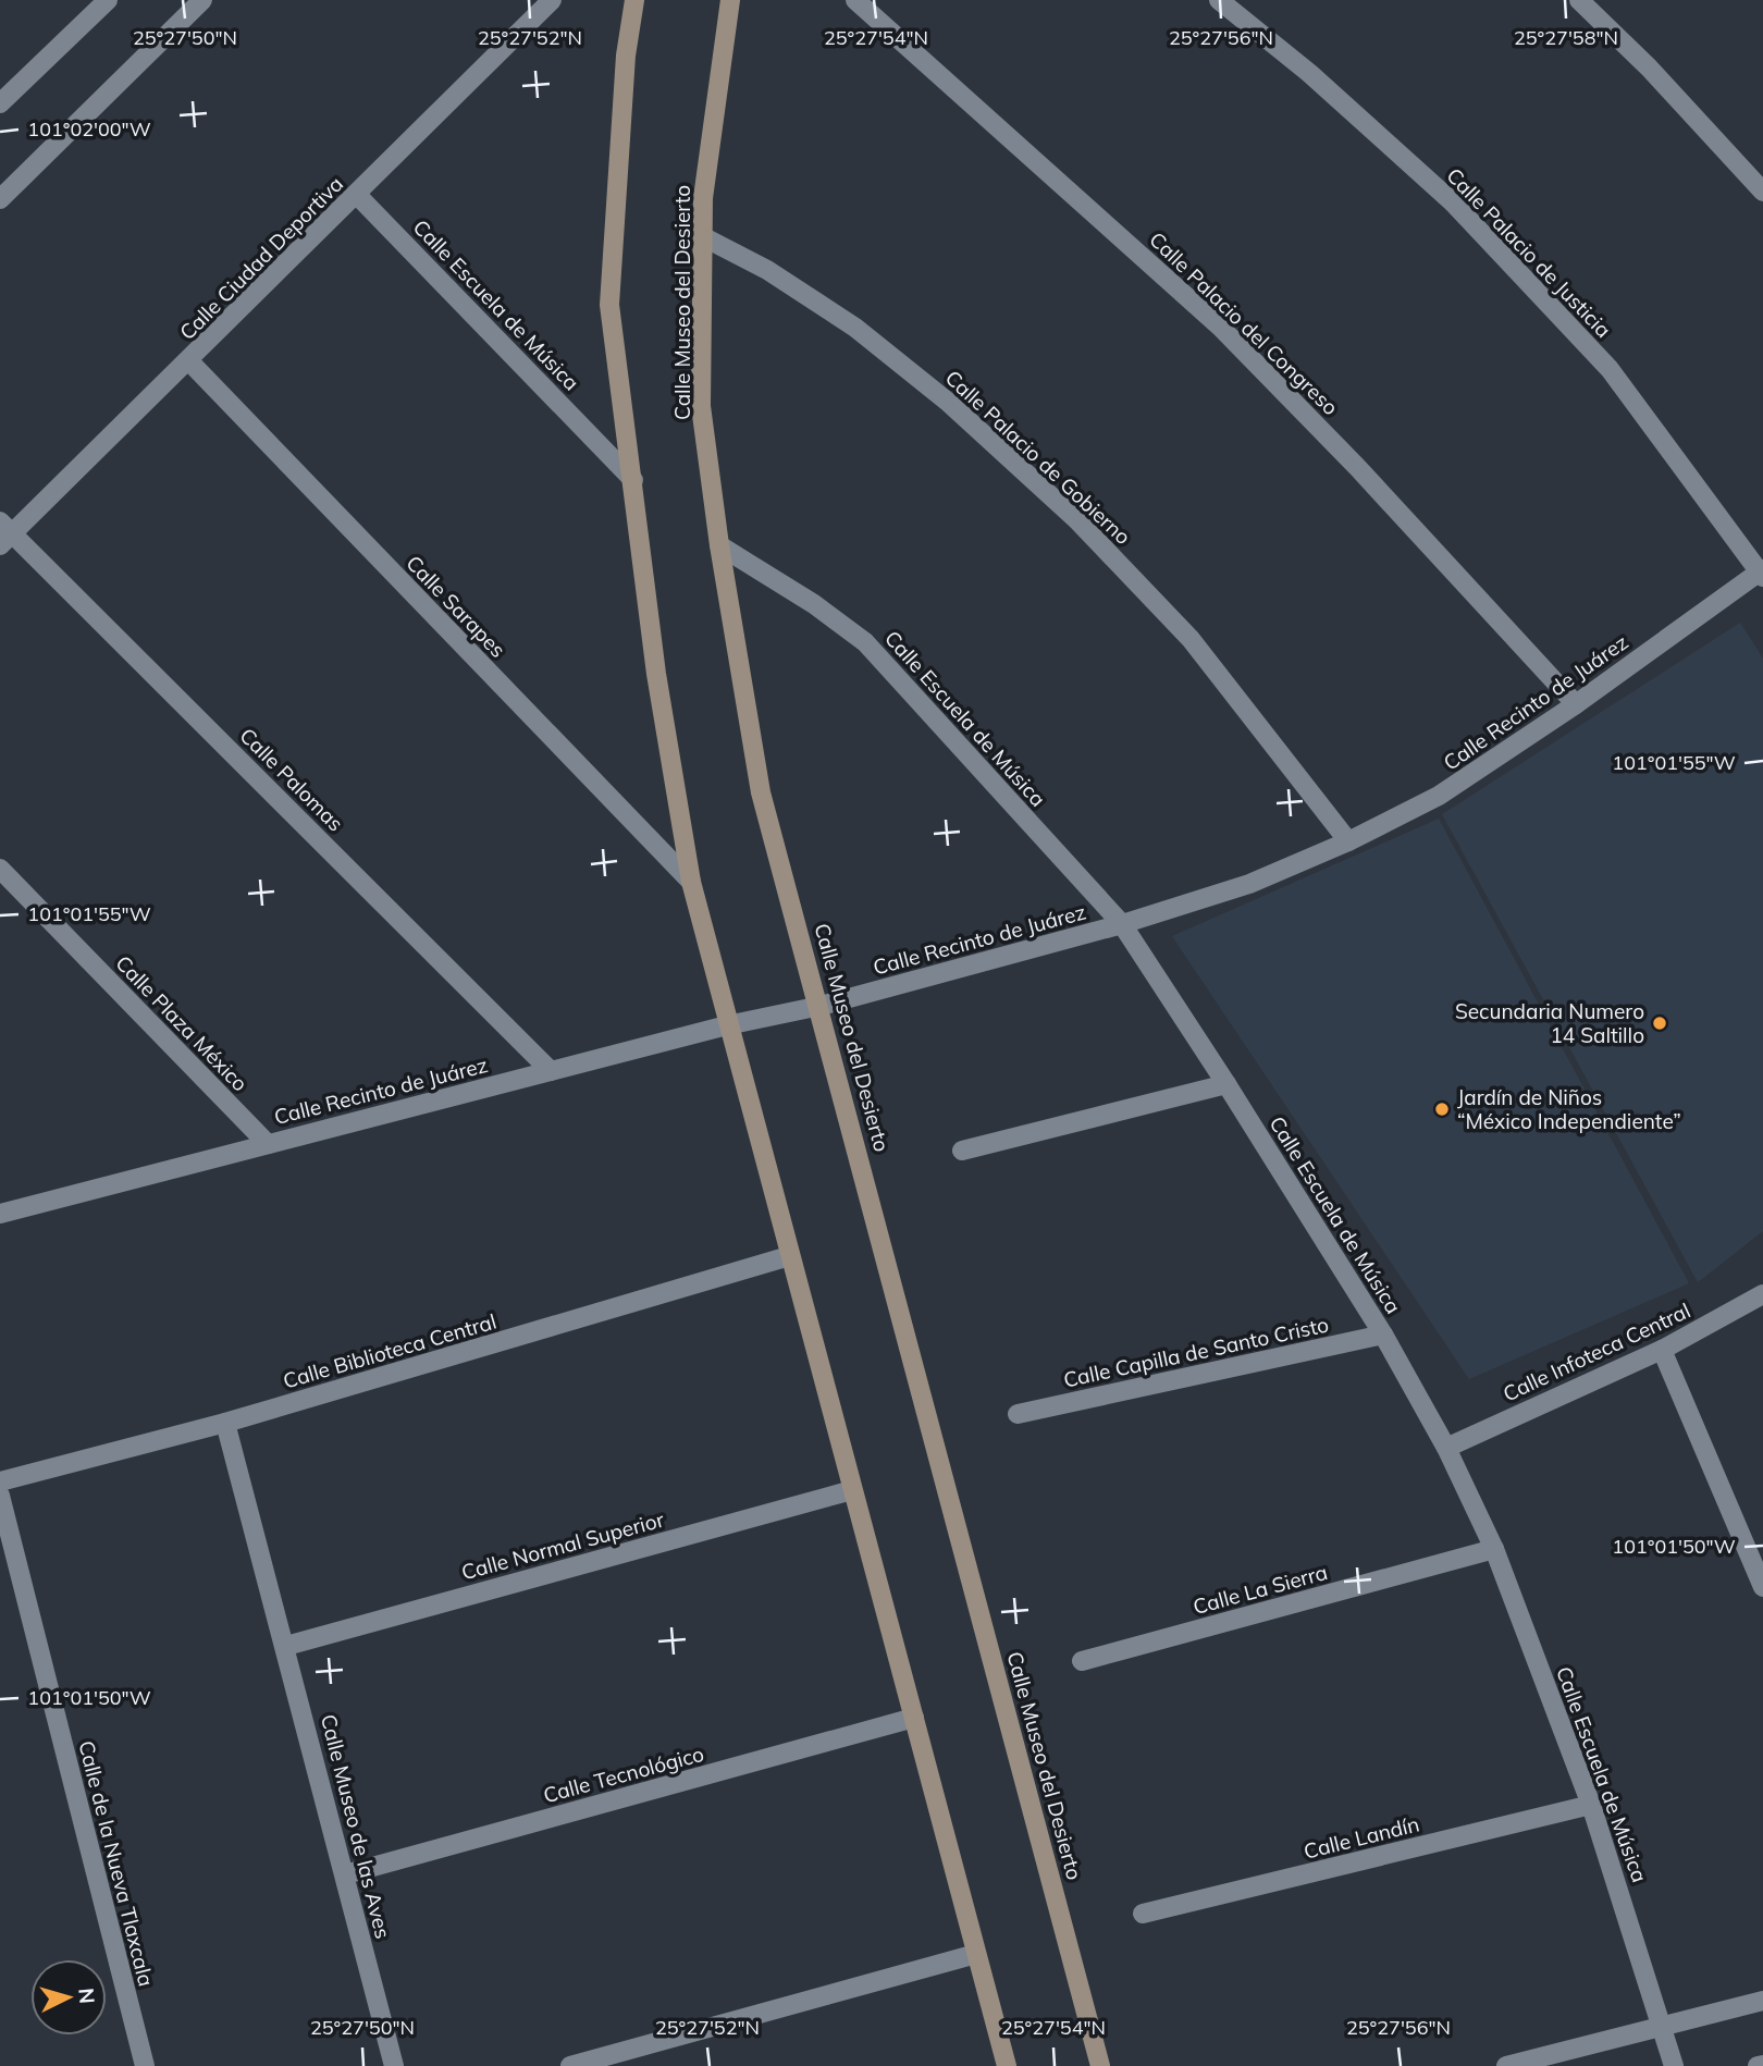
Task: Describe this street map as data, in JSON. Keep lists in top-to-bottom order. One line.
{"streets":{"street":["Calle Palacio de Justicia","Calle Ciudad Deportiva","Calle Museo del Desierto","Calle Escuela de Música","Calle Palacio del Congreso","Calle Palacio de Gobierno","Calle Sarapes","Calle Recinto de Juárez","Calle Palomas","Calle Plaza México","Calle Biblioteca Central","Calle Capilla de Santo Cristo","Calle Infoteca Central","Calle Normal Superior","Calle La Sierra","Calle Tecnológico","Calle Museo de las Aves","Calle Landín","Calle de la Nueva Tlaxcala"]},"crossings":[["Calle Palacio de Justicia","Calle Recinto de Juárez"],["Calle Ciudad Deportiva","Calle Escuela de Música"],["Calle Ciudad Deportiva","Calle Sarapes"],["Calle Ciudad Deportiva","Calle Palomas"],["Calle Museo del Desierto","Calle Escuela de Música"],["Calle Museo del Desierto","Calle Palacio de Gobierno"],["Calle Museo del Desierto","Calle Recinto de Juárez"],["Calle Escuela de Música","Calle Recinto de Juárez"],["Calle Escuela de Música","Calle Capilla de Santo Cristo"],["Calle Escuela de Música","Calle Infoteca Central"],["Calle Escuela de Música","Calle La Sierra"],["Calle Escuela de Música","Calle Landín"],["Calle Palacio del Congreso","Calle Recinto de Juárez"],["Calle Palacio de Gobierno","Calle Recinto de Juárez"],["Calle Recinto de Juárez","Calle Palomas"],["Calle Recinto de Juárez","Calle Plaza México"],["Calle Biblioteca Central","Calle Museo de las Aves"],["Calle Normal Superior","Calle Museo de las Aves"],["Calle Tecnológico","Calle Museo de las Aves"]],"places":["Secundaria Numero 14 Saltillo","Jardín de Niños “México Independiente”"],"north":"right","coordinates":["25°27'50\"N","25°27'52\"N","25°27'54\"N","25°27'56\"N","25°27'58\"N","101°02'00\"W","101°01'55\"W","101°01'50\"W"]}
